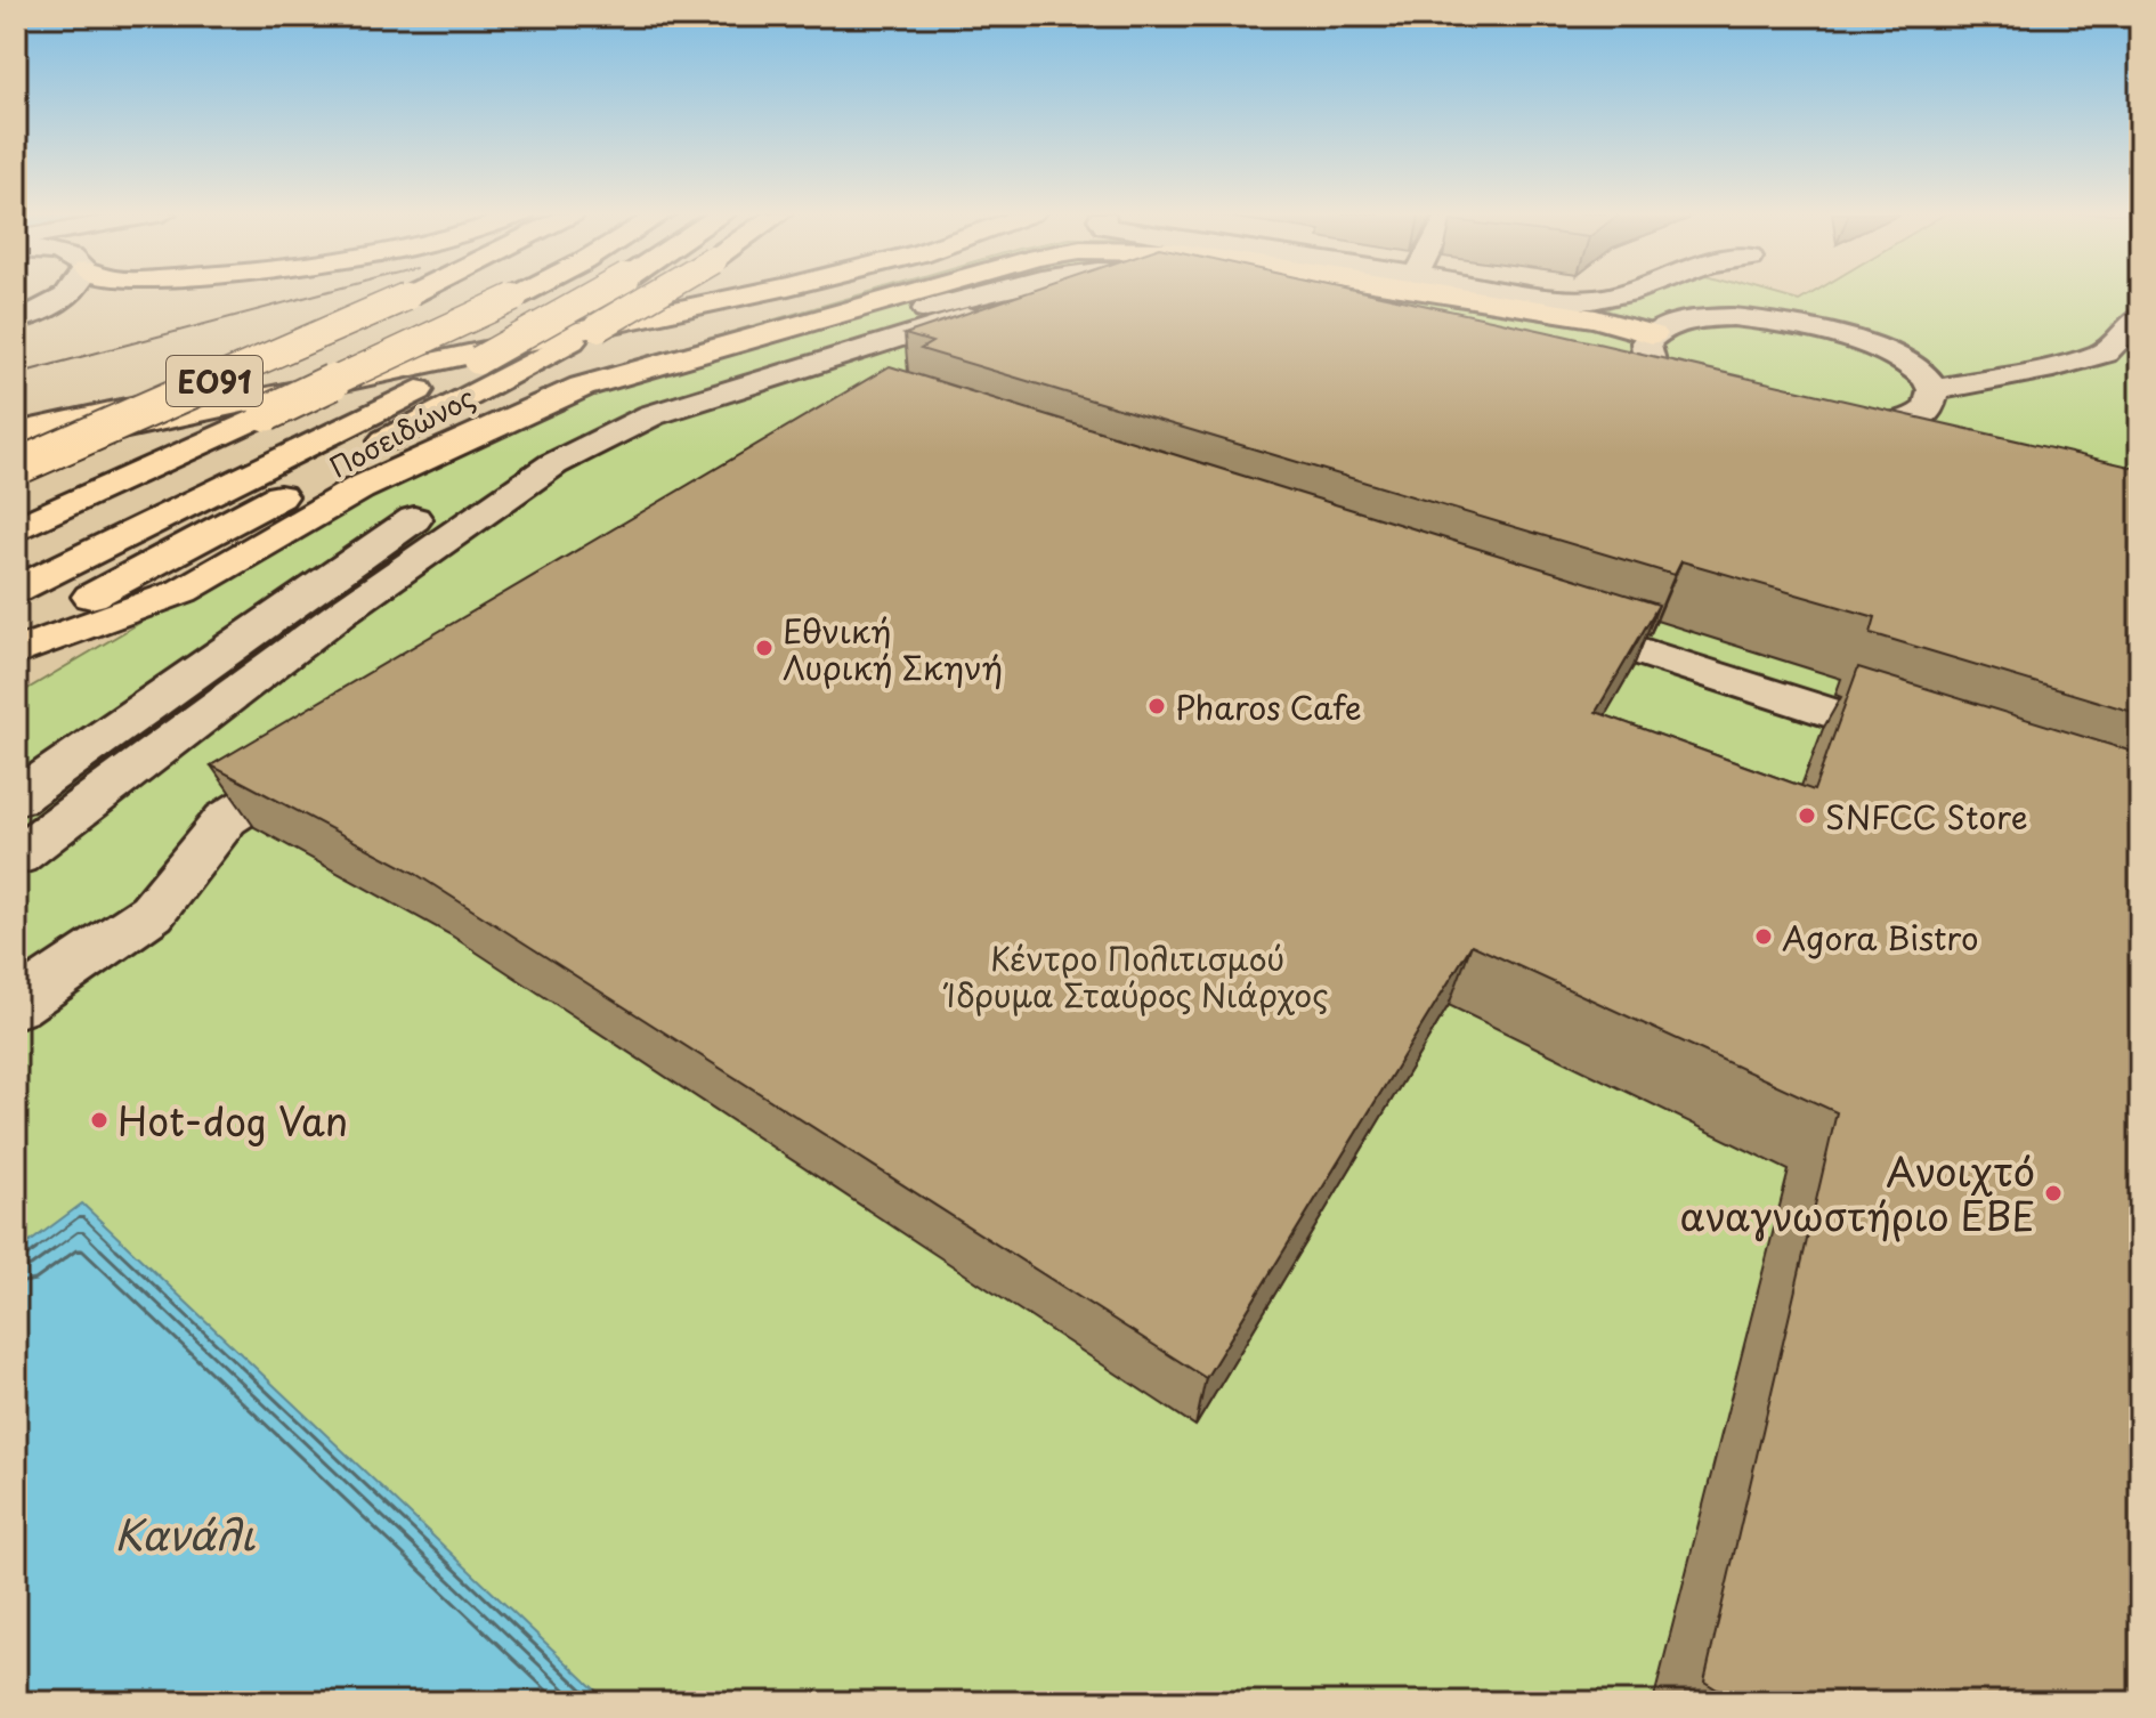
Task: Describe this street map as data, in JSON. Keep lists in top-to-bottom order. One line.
{"streets":{"main road":["ΕΟ91","Ποσειδώνος"]},"water":["Κανάλι"],"parks":["Κέντρο Πολιτισμού Ίδρυμα Σταύρος Νιάρχος"],"places":["Εθνική Λυρική Σκηνή","Pharos Cafe","SNFCC Store","Agora Bistro","Hot-dog Van","Ανοιχτό αναγνωστήριο ΕΒΕ"]}
